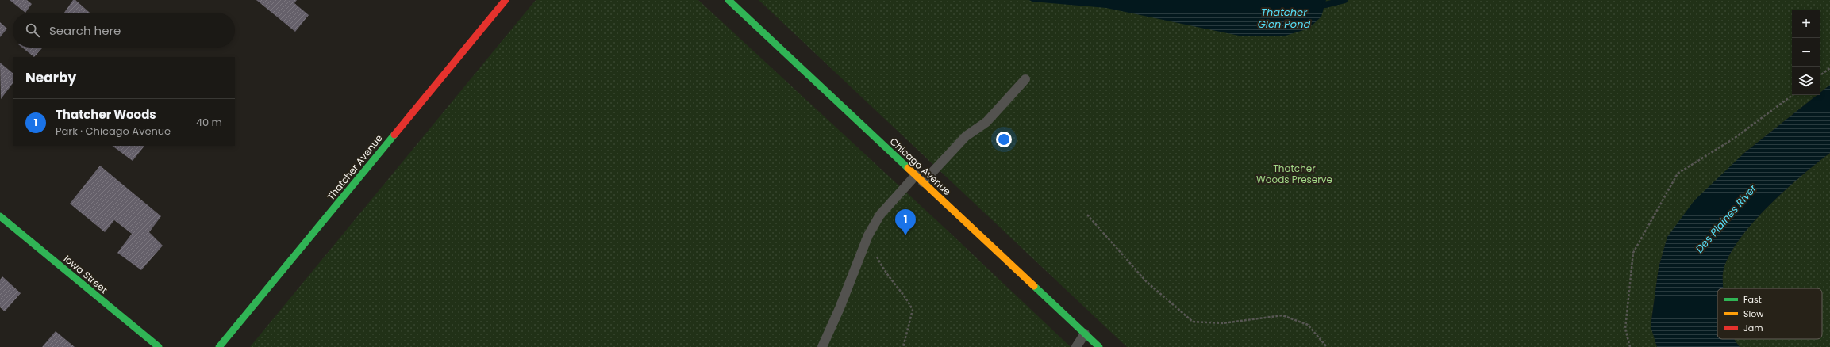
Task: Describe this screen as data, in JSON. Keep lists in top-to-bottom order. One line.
{"streets":{"street":["Chicago Avenue","Thatcher Avenue","Iowa Street"]},"water":["Thatcher Glen Pond","Des Plaines River"],"parks":["Thatcher Woods Preserve"],"legend":["Fast","Slow","Jam"],"page":{"map_buttons":["+","−"],"search":"Search here","heading":"Nearby","list":[{"mark":"1","name":"Thatcher Woods","note":"Park · Chicago Avenue","value":"40 m"}],"pins":"1"}}
